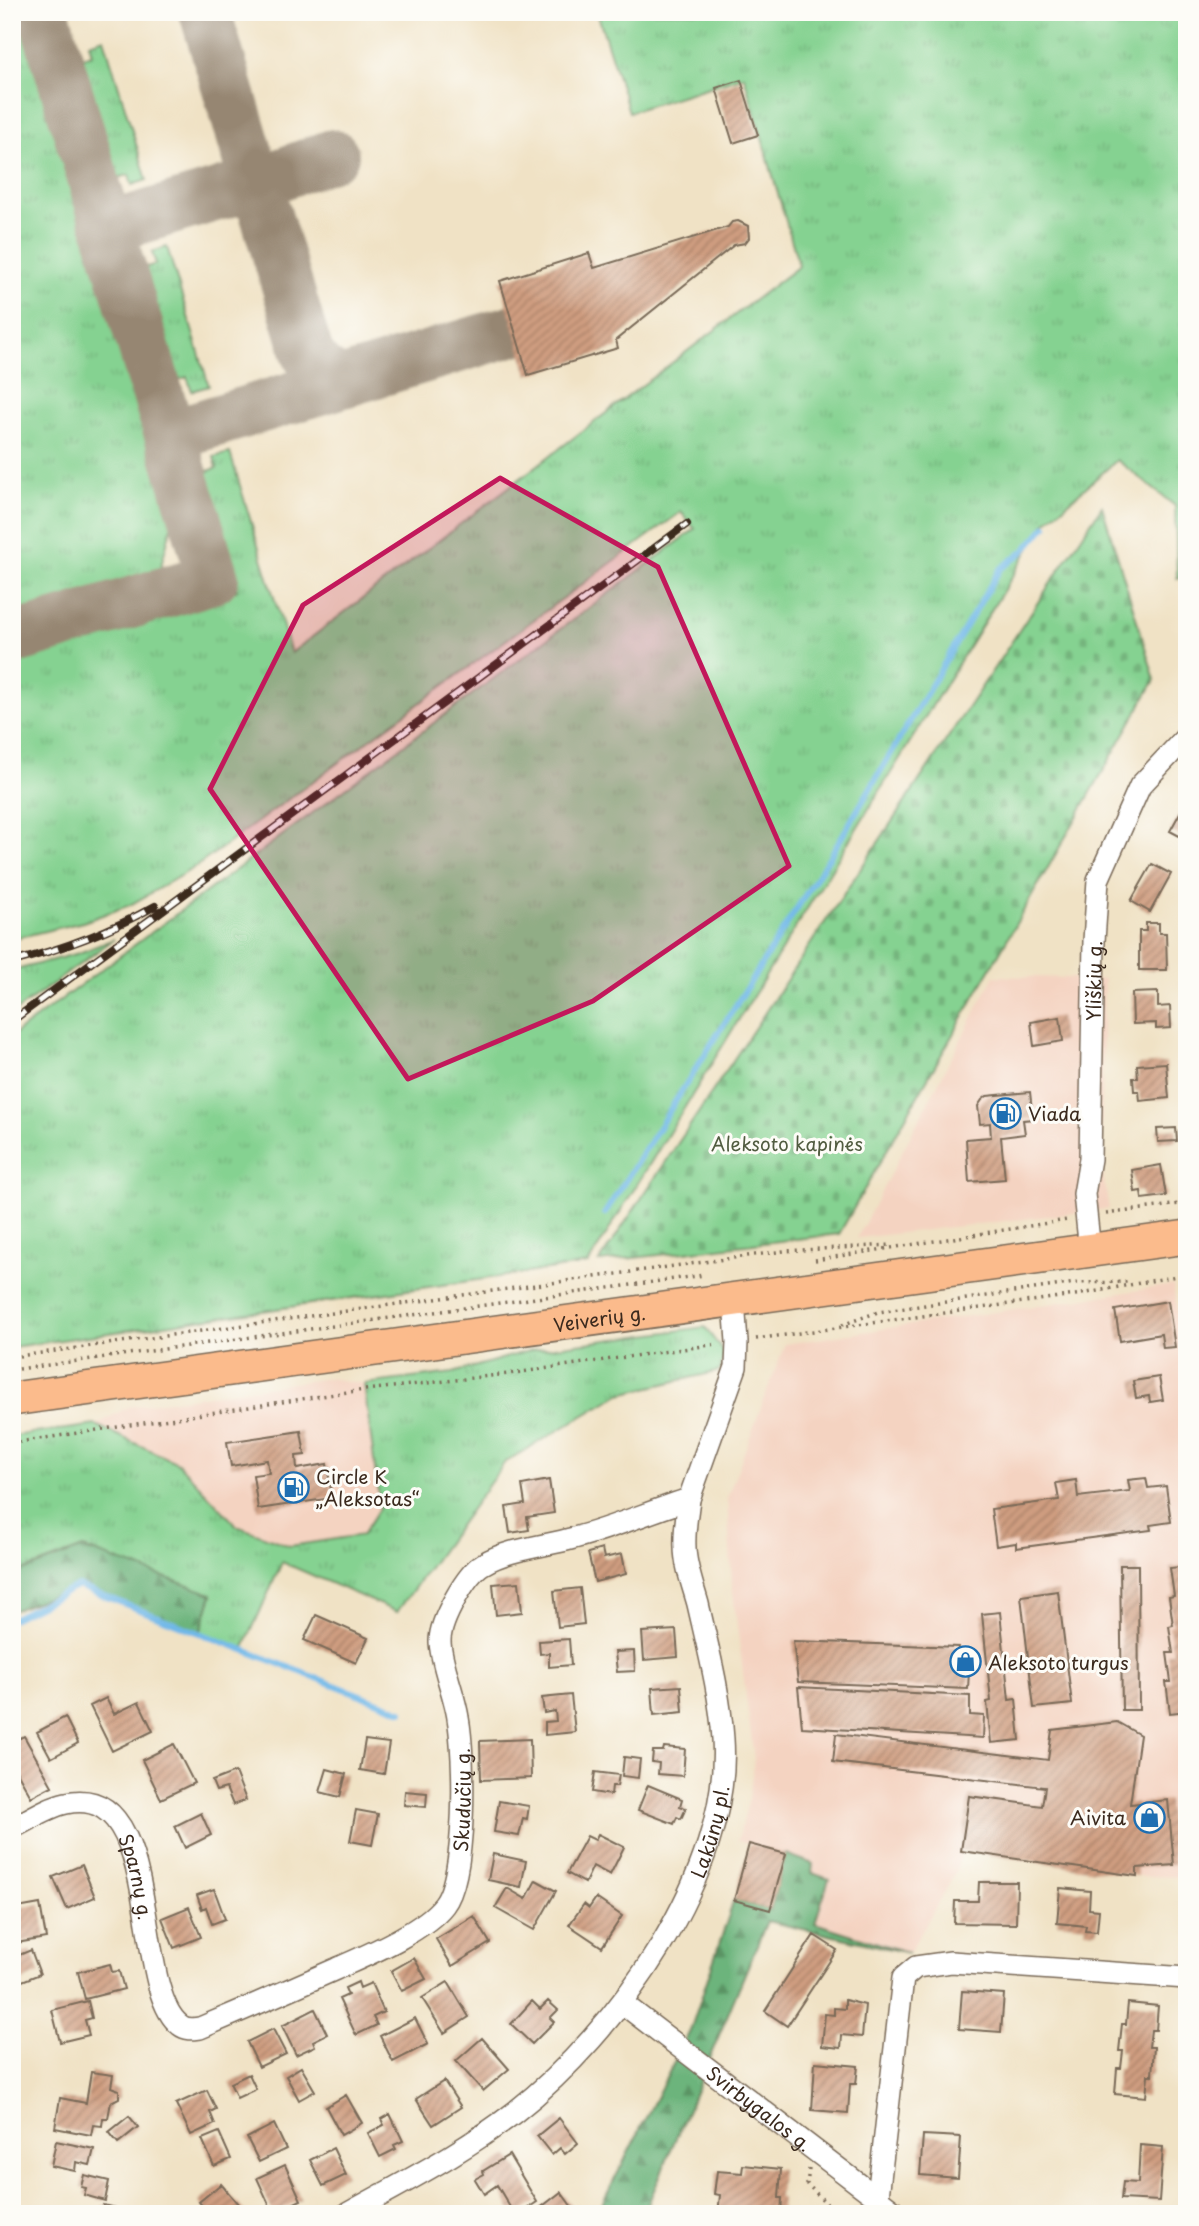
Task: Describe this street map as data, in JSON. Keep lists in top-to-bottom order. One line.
{"streets":{"main road":["Veiverių g."],"street":["Yliškių g.","Skudučių g.","Lakūnų pl.","Sparnų g.","Svirbygalos g."]},"crossings":[["Yliškių g.","Veiverių g."],["Veiverių g.","Lakūnų pl."],["Skudučių g.","Lakūnų pl."],["Skudučių g.","Sparnų g."],["Lakūnų pl.","Svirbygalos g."]],"parks":["Aleksoto kapinės"],"places":{"fuel station":["Viada","Circle K „Aleksotas“"],"shop":["Aleksoto turgus","Aivita"]}}
